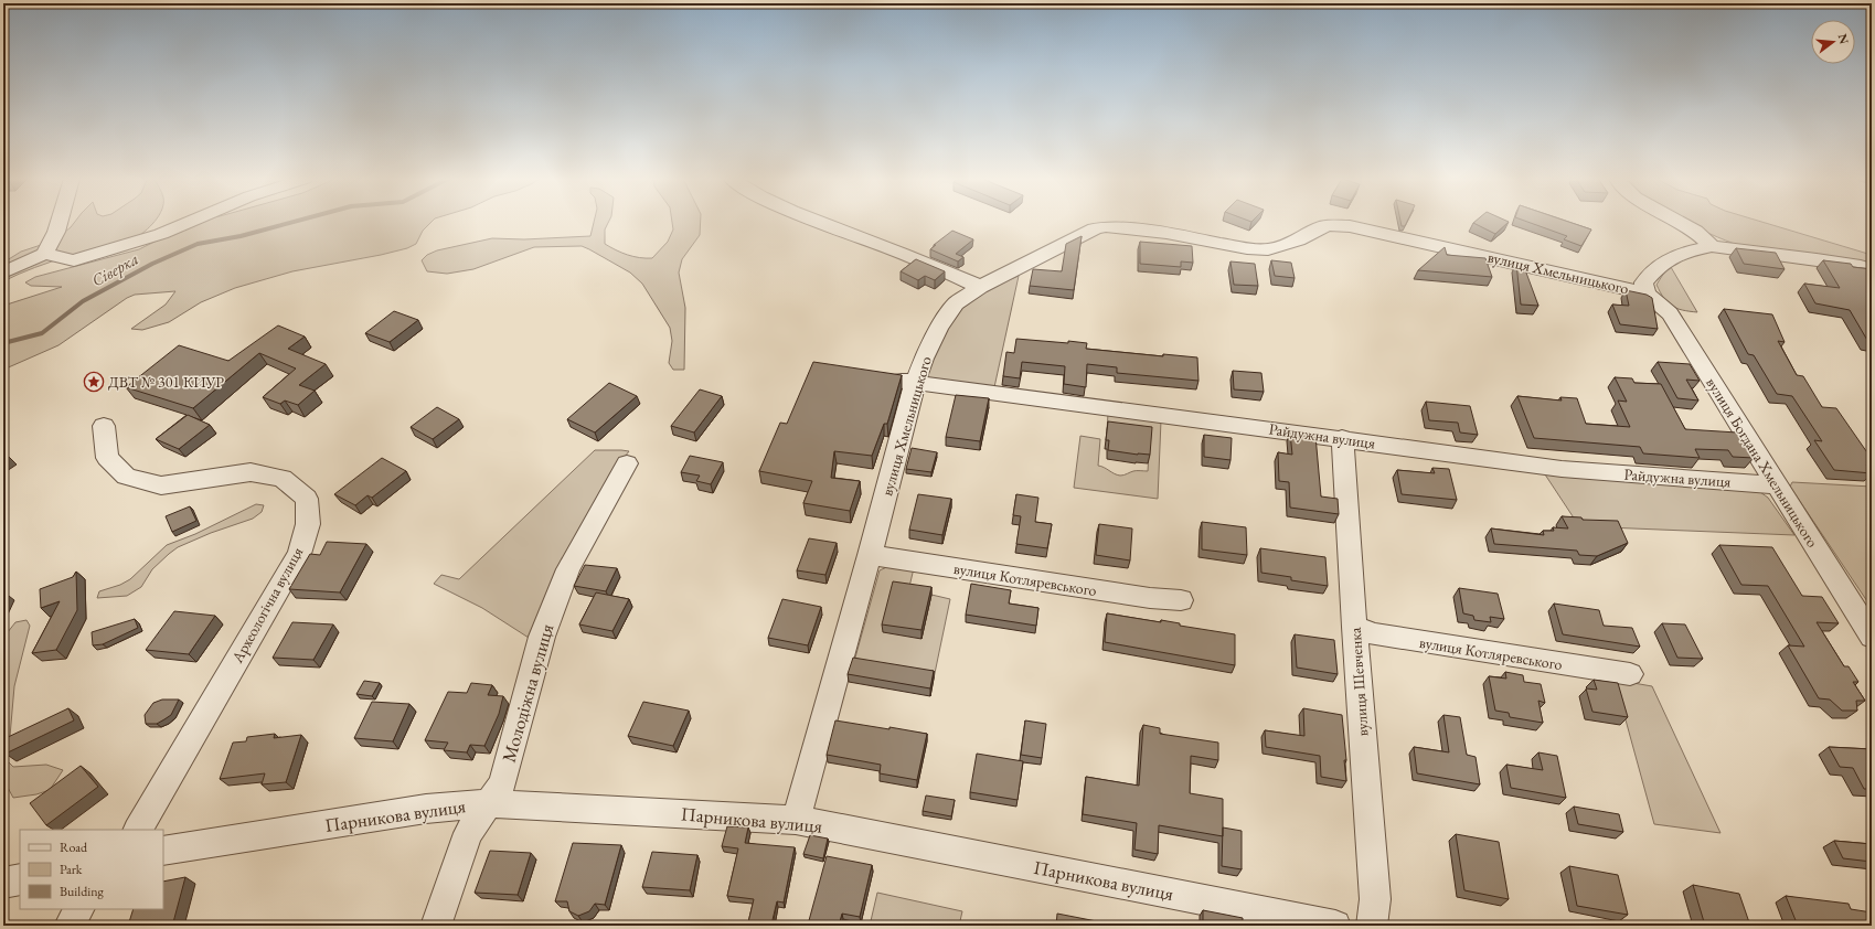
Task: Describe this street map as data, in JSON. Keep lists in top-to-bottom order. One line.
{"streets":{"street":["вулиця Хмельницького","Райдужна вулиця","вулиця Богдана Хмельницького","вулиця Котляревського","Археологічна вулиця","вулиця Шевченка","Молодіжна вулиця","Парникова вулиця"]},"crossings":[["вулиця Хмельницького","Райдужна вулиця"],["вулиця Хмельницького","вулиця Богдана Хмельницького"],["вулиця Хмельницького","вулиця Котляревського"],["вулиця Хмельницького","Парникова вулиця"],["Райдужна вулиця","вулиця Богдана Хмельницького"],["Райдужна вулиця","вулиця Шевченка"],["вулиця Котляревського","вулиця Шевченка"],["Молодіжна вулиця","Парникова вулиця"]],"water":["Сіверка"],"places":{"place":["ДВТ № 301 КИУР"]},"legend":["Road","Park","Building"],"north":"right"}
